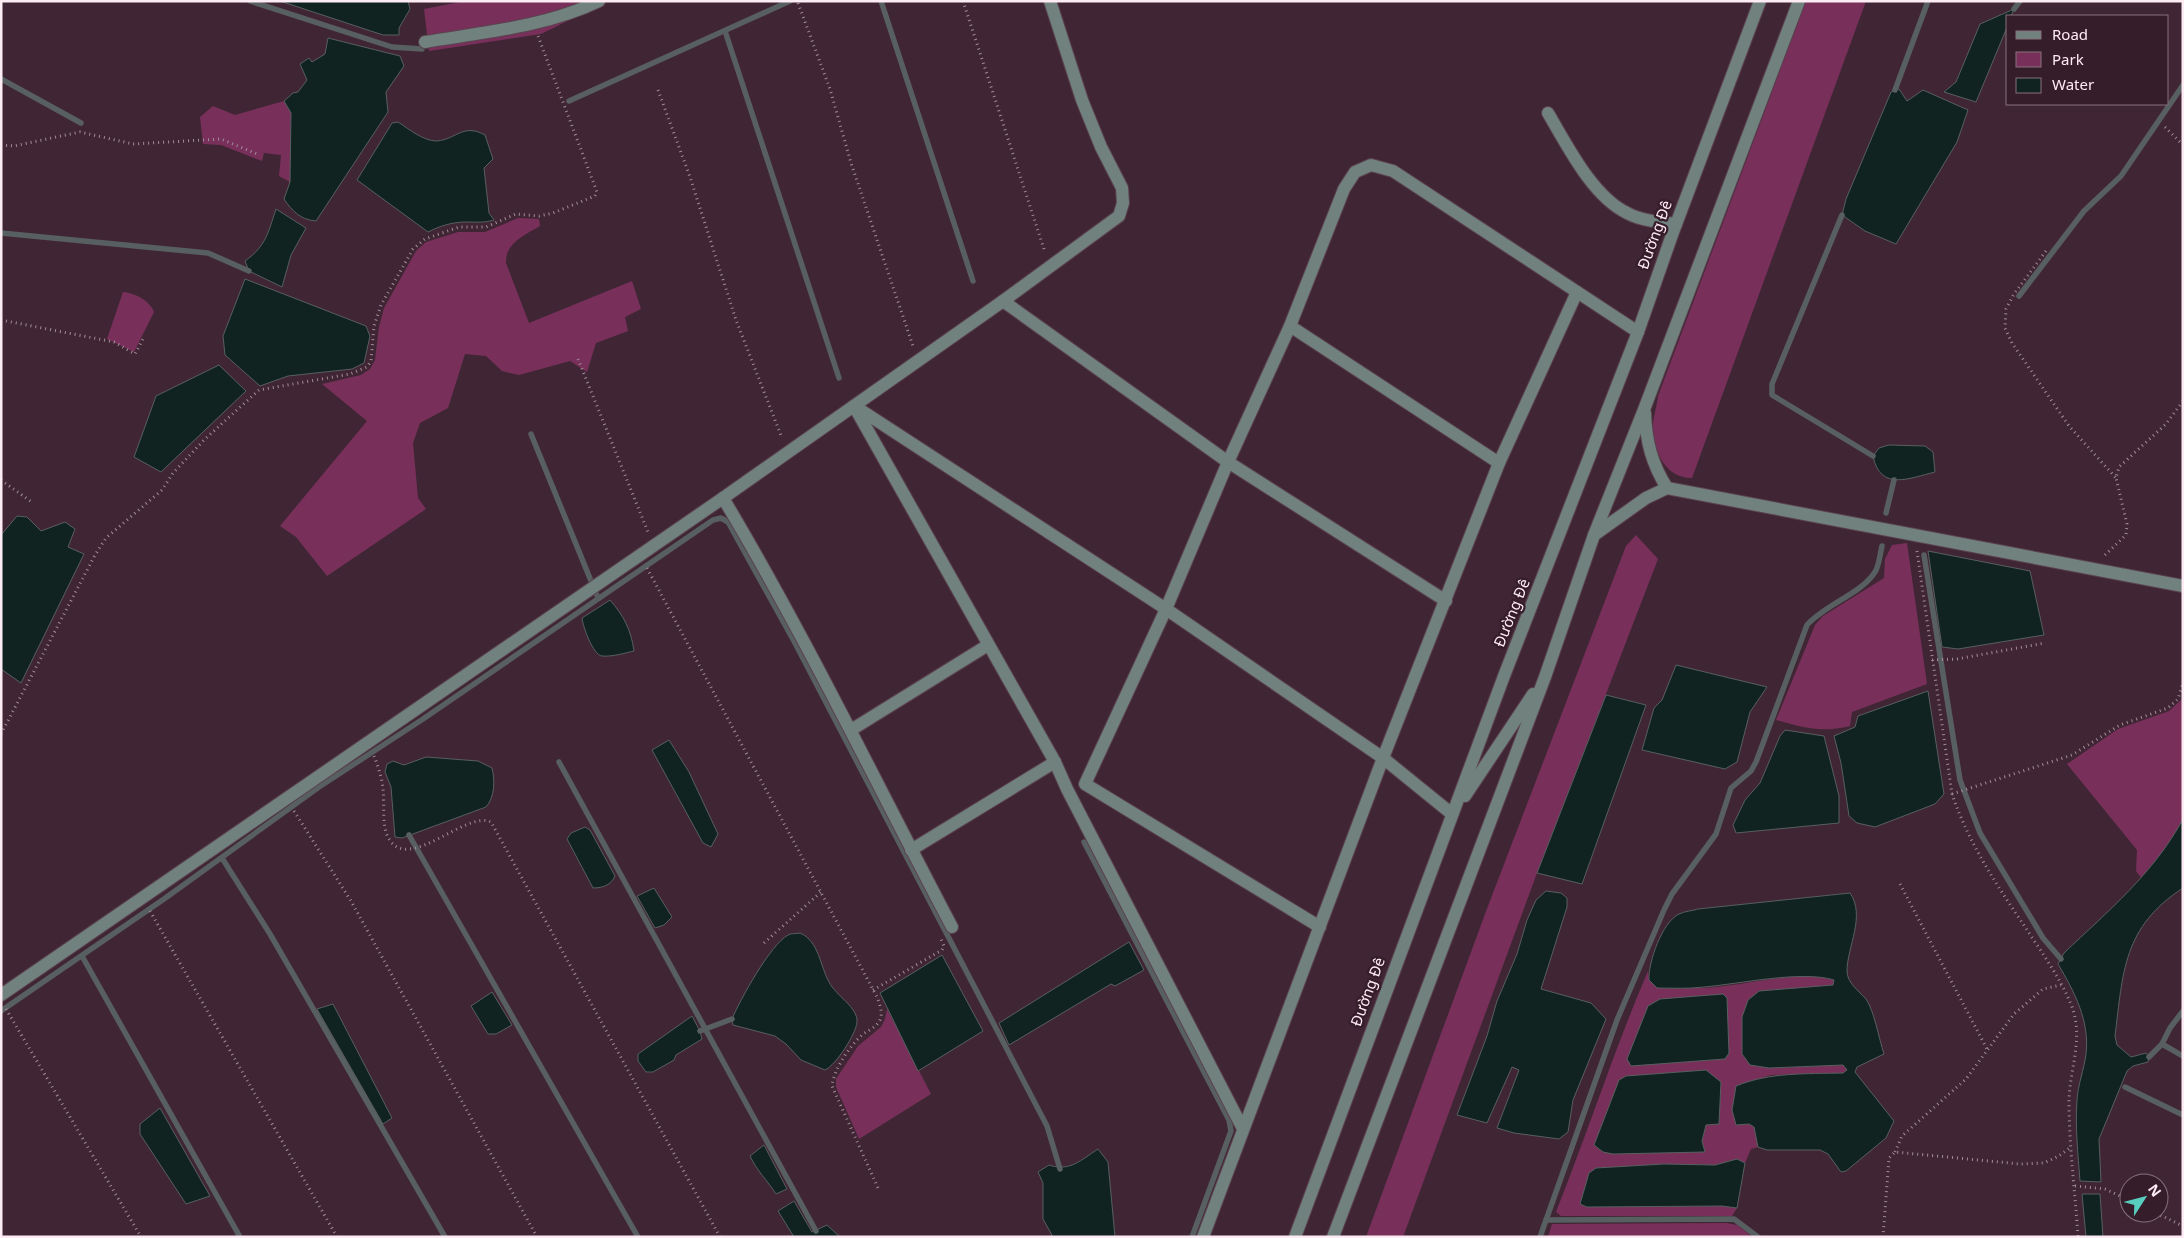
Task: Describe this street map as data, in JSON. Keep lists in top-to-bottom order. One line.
{"streets":{"street":["Đường Đê"]},"legend":["Road","Park","Water"],"north":"top right"}
